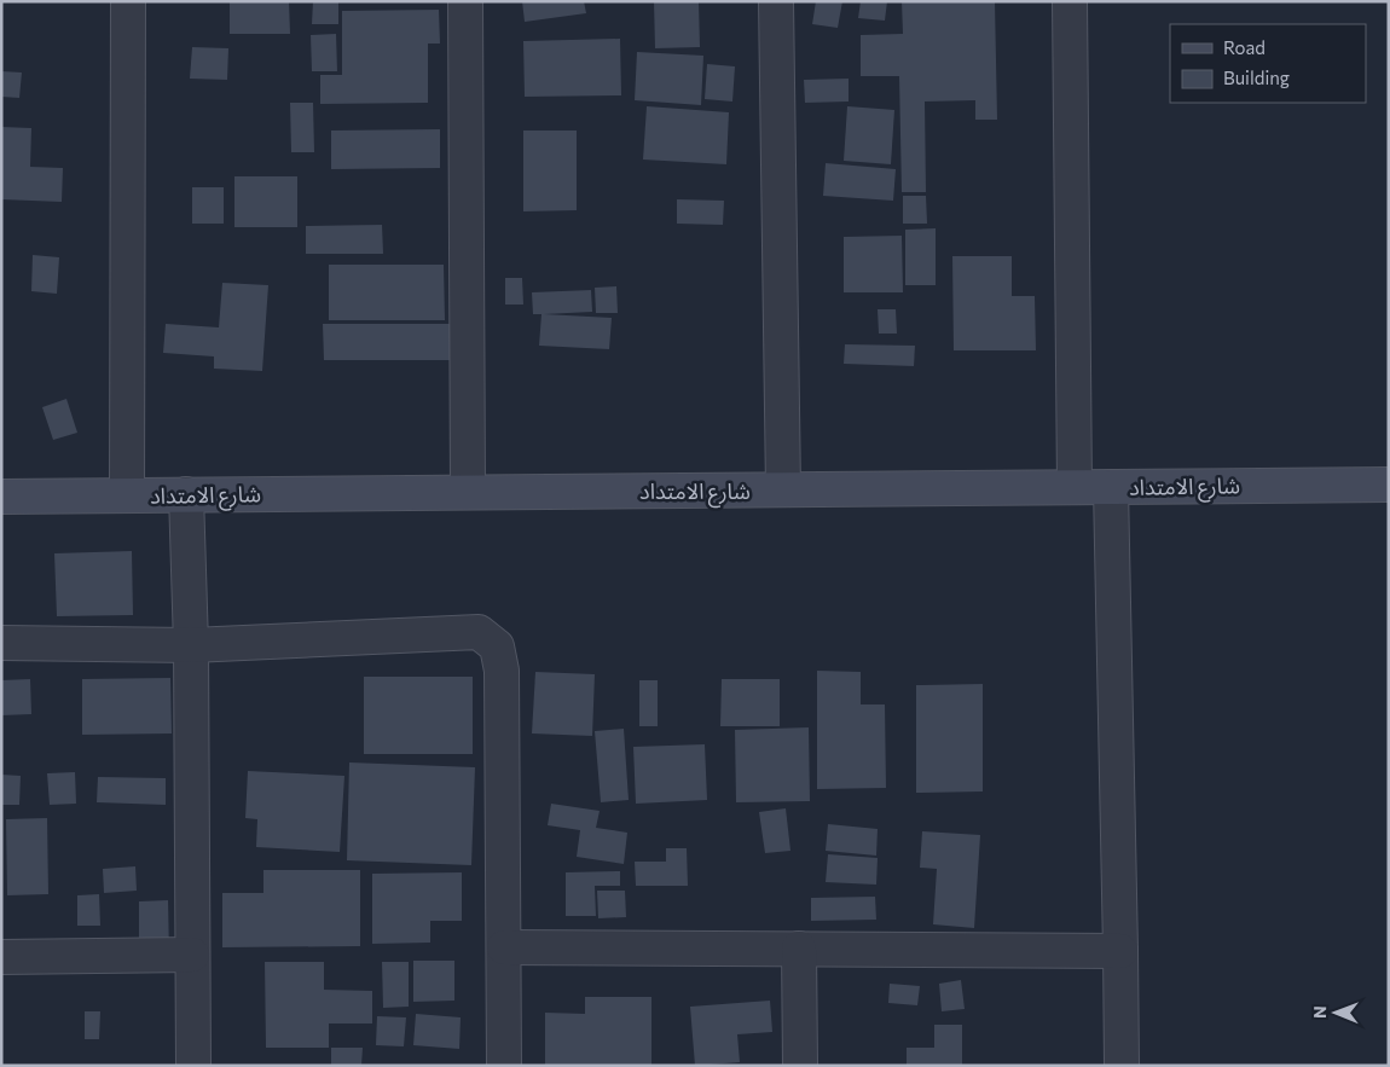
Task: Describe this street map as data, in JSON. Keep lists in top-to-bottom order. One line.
{"streets":{"street":["شارع الامتداد"]},"legend":["Road","Building"],"north":"left"}
